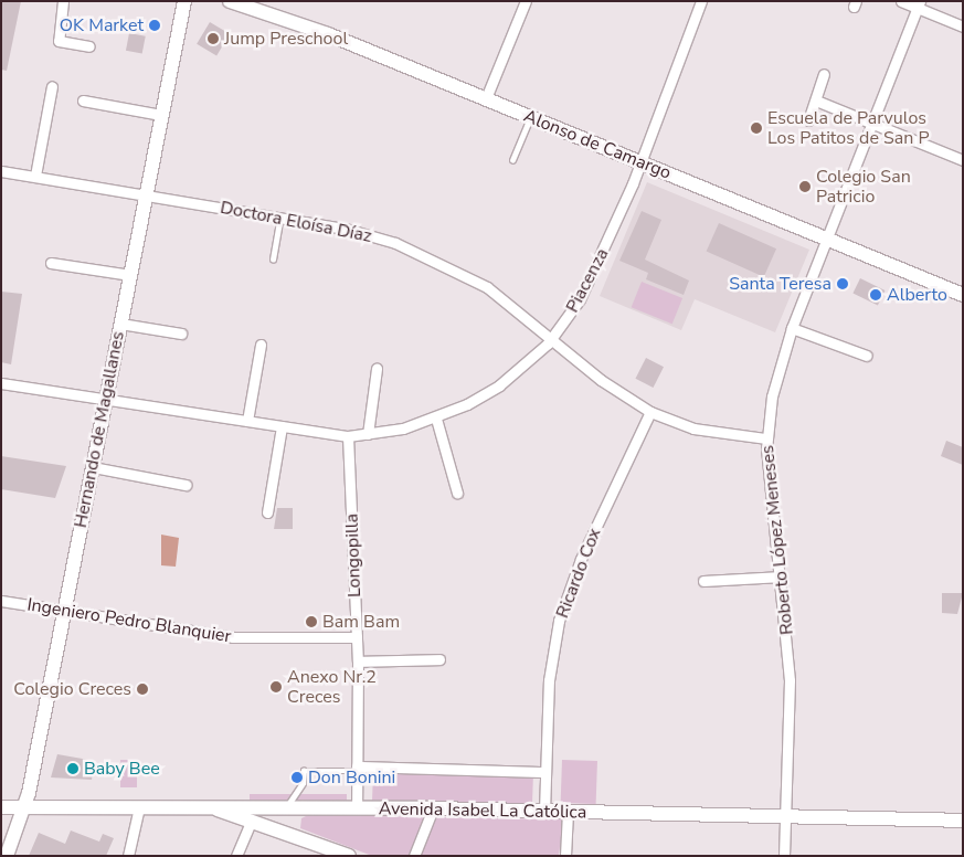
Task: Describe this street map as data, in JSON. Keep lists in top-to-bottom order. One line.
{"streets":{"street":["Alonso de Camargo","Doctora Eloísa Díaz","Piacenza","Hernando de Magallanes","Roberto López Meneses","Longopilla","Ricardo Cox","Ingeniero Pedro Blanquier","Avenida Isabel La Católica"]},"crossings":[["Alonso de Camargo","Piacenza"],["Alonso de Camargo","Roberto López Meneses"],["Doctora Eloísa Díaz","Piacenza"],["Doctora Eloísa Díaz","Hernando de Magallanes"],["Doctora Eloísa Díaz","Roberto López Meneses"],["Doctora Eloísa Díaz","Ricardo Cox"],["Piacenza","Hernando de Magallanes"],["Piacenza","Longopilla"],["Hernando de Magallanes","Ingeniero Pedro Blanquier"],["Hernando de Magallanes","Avenida Isabel La Católica"],["Roberto López Meneses","Avenida Isabel La Católica"],["Longopilla","Ingeniero Pedro Blanquier"],["Longopilla","Avenida Isabel La Católica"],["Ricardo Cox","Avenida Isabel La Católica"]],"places":["OK Market","Jump Preschool","Escuela de Parvulos Los Patitos de San P","Colegio San Patricio","Santa Teresa","Alberto","Bam Bam","Anexo Nr.2 Creces","Colegio Creces","Baby Bee","Don Bonini"]}
